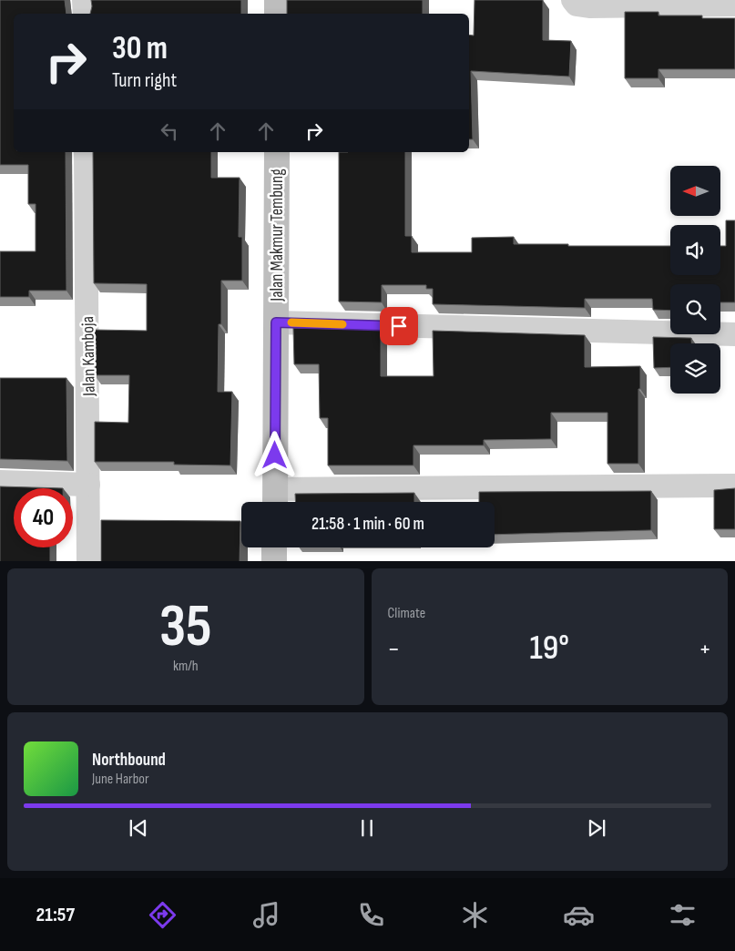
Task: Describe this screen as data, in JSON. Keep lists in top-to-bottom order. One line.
{"streets":{"street":["Jalan Makmur Tembung","Jalan Kamboja"]},"north":"left","page":{"turn":["30 m","Turn right"],"limit":"40","trip":"21:58 · 1 min · 60 m","tile":[["35","km/h"],"Climate"],"heat":["−","19°","+"],"song":["Northbound","June Harbor"],"tabs":"21:57"}}
